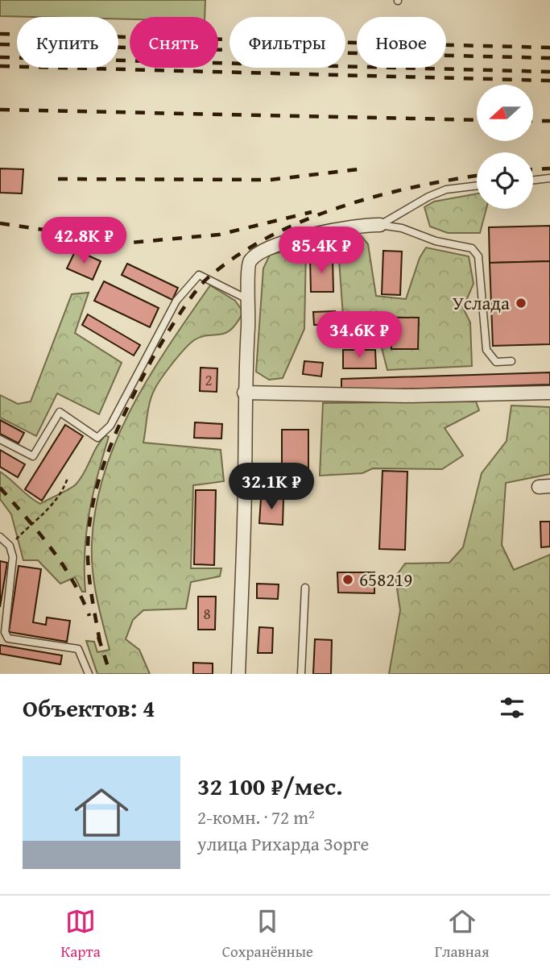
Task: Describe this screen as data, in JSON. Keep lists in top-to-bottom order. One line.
{"places":["Услада","658219"],"house_numbers":["2","8"],"north":"left","page":{"chip":["Купить","Снять","Фильтры","Новое"],"price":["42.8K ₽","85.4K ₽","34.6K ₽","32.1K ₽"],"heading":"Объектов: 4","list":[{"name":"32 100 ₽/мес.","note":"2-комн. · 72 m² · улица Рихарда Зорге"}],"tabs":["Карта","Сохранённые","Главная"]}}
